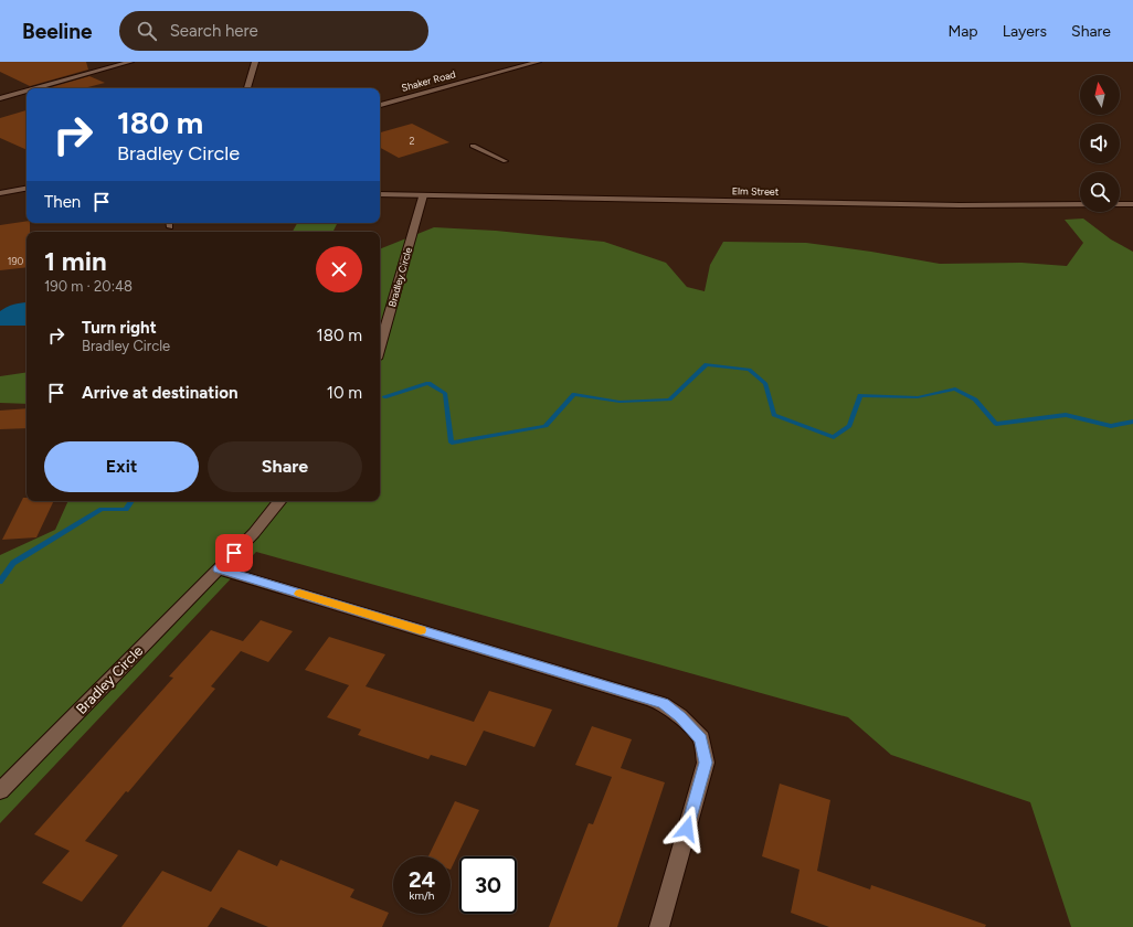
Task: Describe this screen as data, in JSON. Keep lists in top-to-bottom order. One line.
{"streets":{"street":["Shaker Road","Elm Street","Bradley Circle"]},"crossings":[["Elm Street","Bradley Circle"]],"house_numbers":["2","190"],"north":"top","page":{"header":"Beeline","search":"Search here","nav":["Map","Layers","Share"],"turn":["180 m","Bradley Circle"],"then":"Then","heading":["1 min","190 m · 20:48"],"list":[{"name":"Turn right","note":"Bradley Circle","value":"180 m"},{"name":"Arrive at destination","value":"10 m"}],"buttons":["Exit","Share"],"speed":"24 km/h","limit":"30"}}
